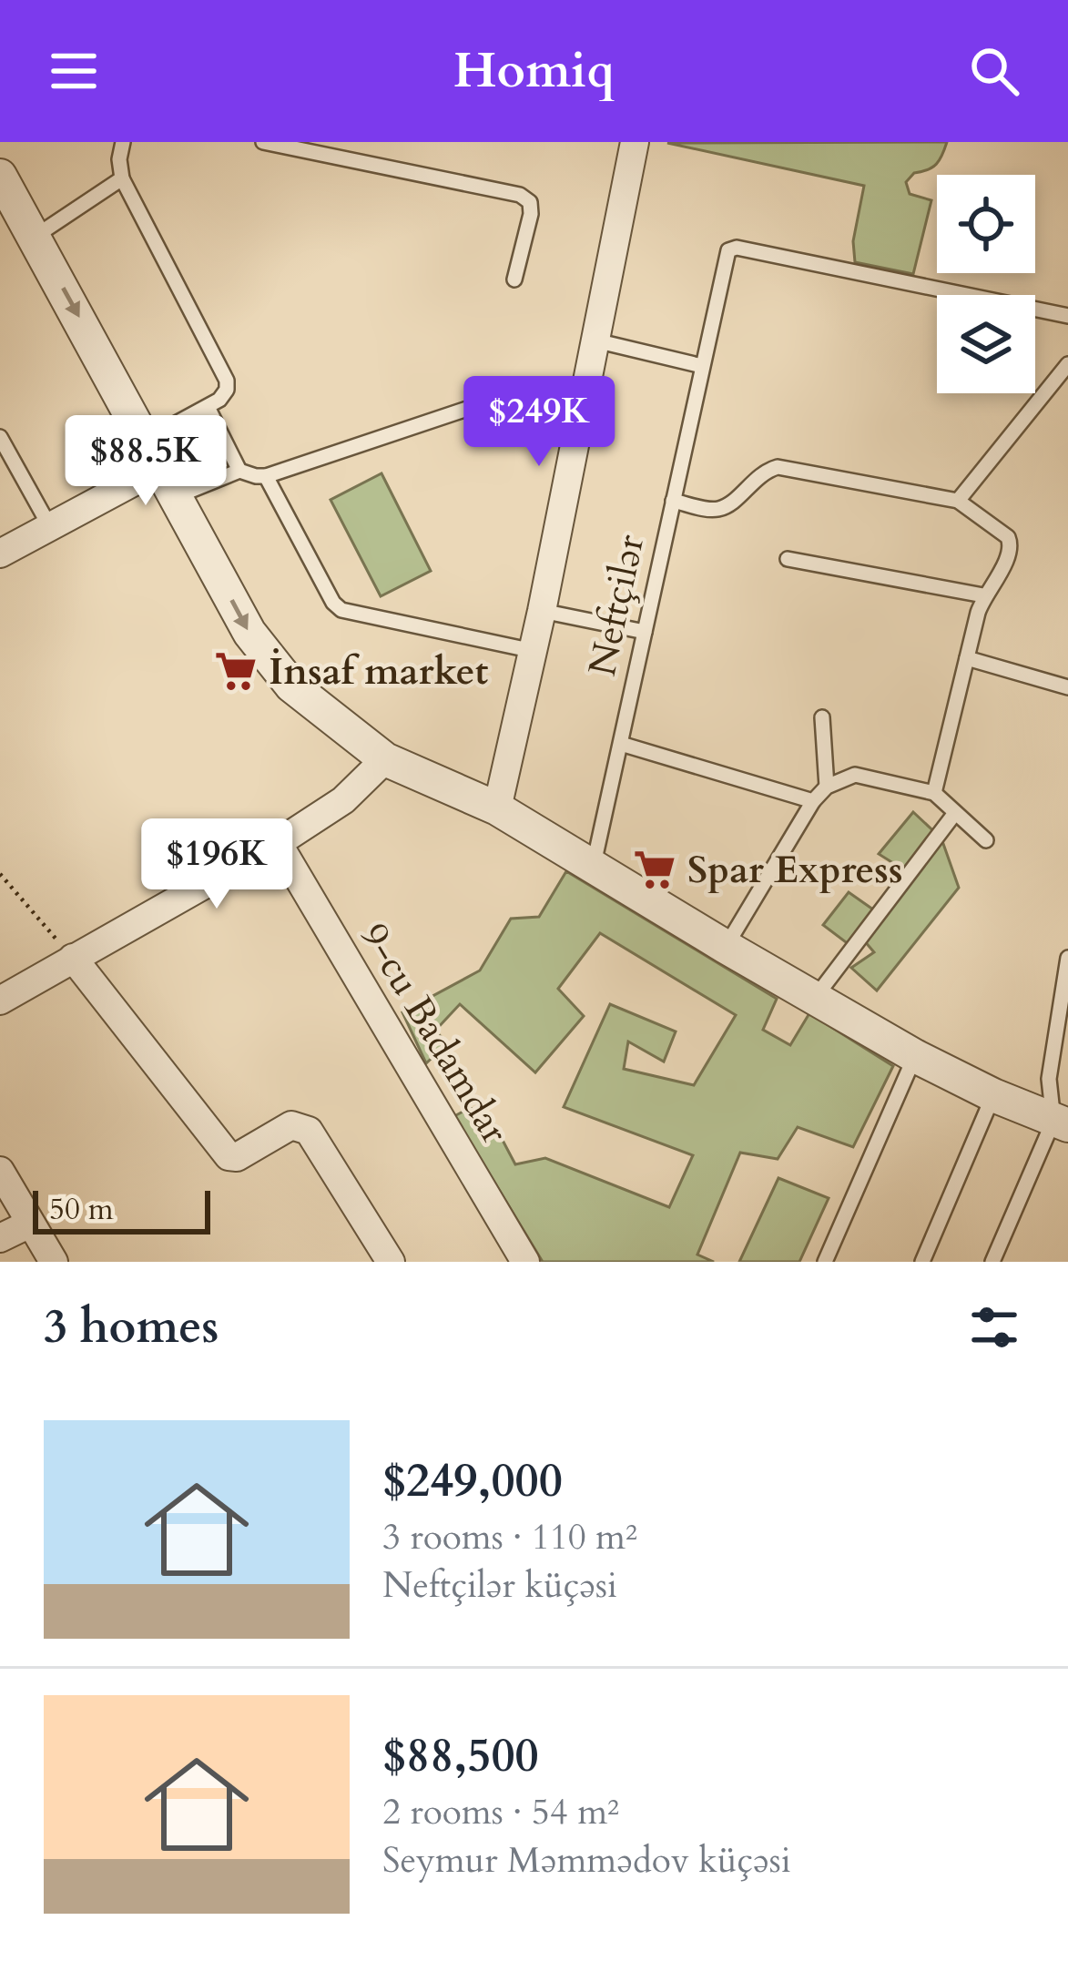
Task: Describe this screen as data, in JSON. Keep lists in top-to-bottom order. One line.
{"streets":{"street":["9-cu Badamdar"],"lane":["Neftçilər"]},"places":{"supermarket":["İnsaf market","Spar Express"]},"scale_bar":"50 m","page":{"header":"Homiq","price":["$249K","$88.5K","$196K"],"scale":"50 m","heading":"3 homes","list":[{"name":"$249,000","note":"3 rooms · 110 m² · Neftçilər küçəsi"},{"name":"$88,500","note":"2 rooms · 54 m² · Seymur Məmmədov küçəsi"}]}}
